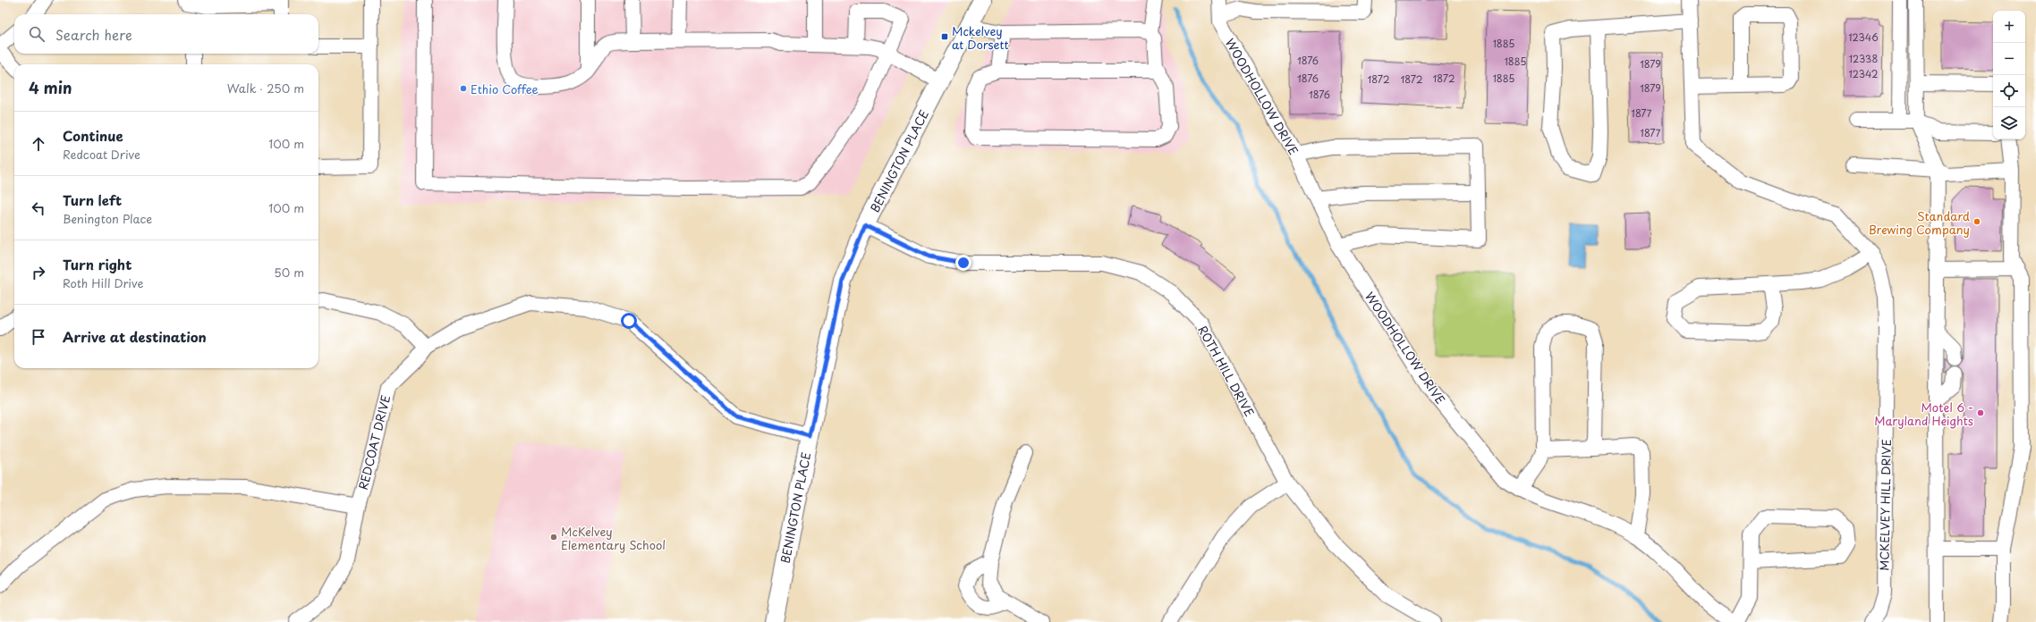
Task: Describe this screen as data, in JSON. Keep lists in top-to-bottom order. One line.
{"streets":{"main road":["BENINGTON PLACE"],"street":["WOODHOLLOW DRIVE","ROTH HILL DRIVE","REDCOAT DRIVE","MCKELVEY HILL DRIVE"]},"crossings":[["BENINGTON PLACE","ROTH HILL DRIVE"],["BENINGTON PLACE","REDCOAT DRIVE"]],"places":{"transit":["Mckelvey at Dorsett"],"other":["Ethio Coffee","Standard Brewing Company","Motel 6 - Maryland Heights","McKelvey Elementary School"]},"house_numbers":["12346","1885","12338","1876","1885","1879","12342","1876","1872","1885","1872","1872","1879","1876","1877","1877"],"page":{"map_buttons":["+","−"],"search":"Search here","heading":["4 min","Walk · 250 m"],"list":[["Continue","Redcoat Drive","100 m"],["Turn left","Benington Place","100 m"],["Turn right","Roth Hill Drive","50 m"],"Arrive at destination"]}}
